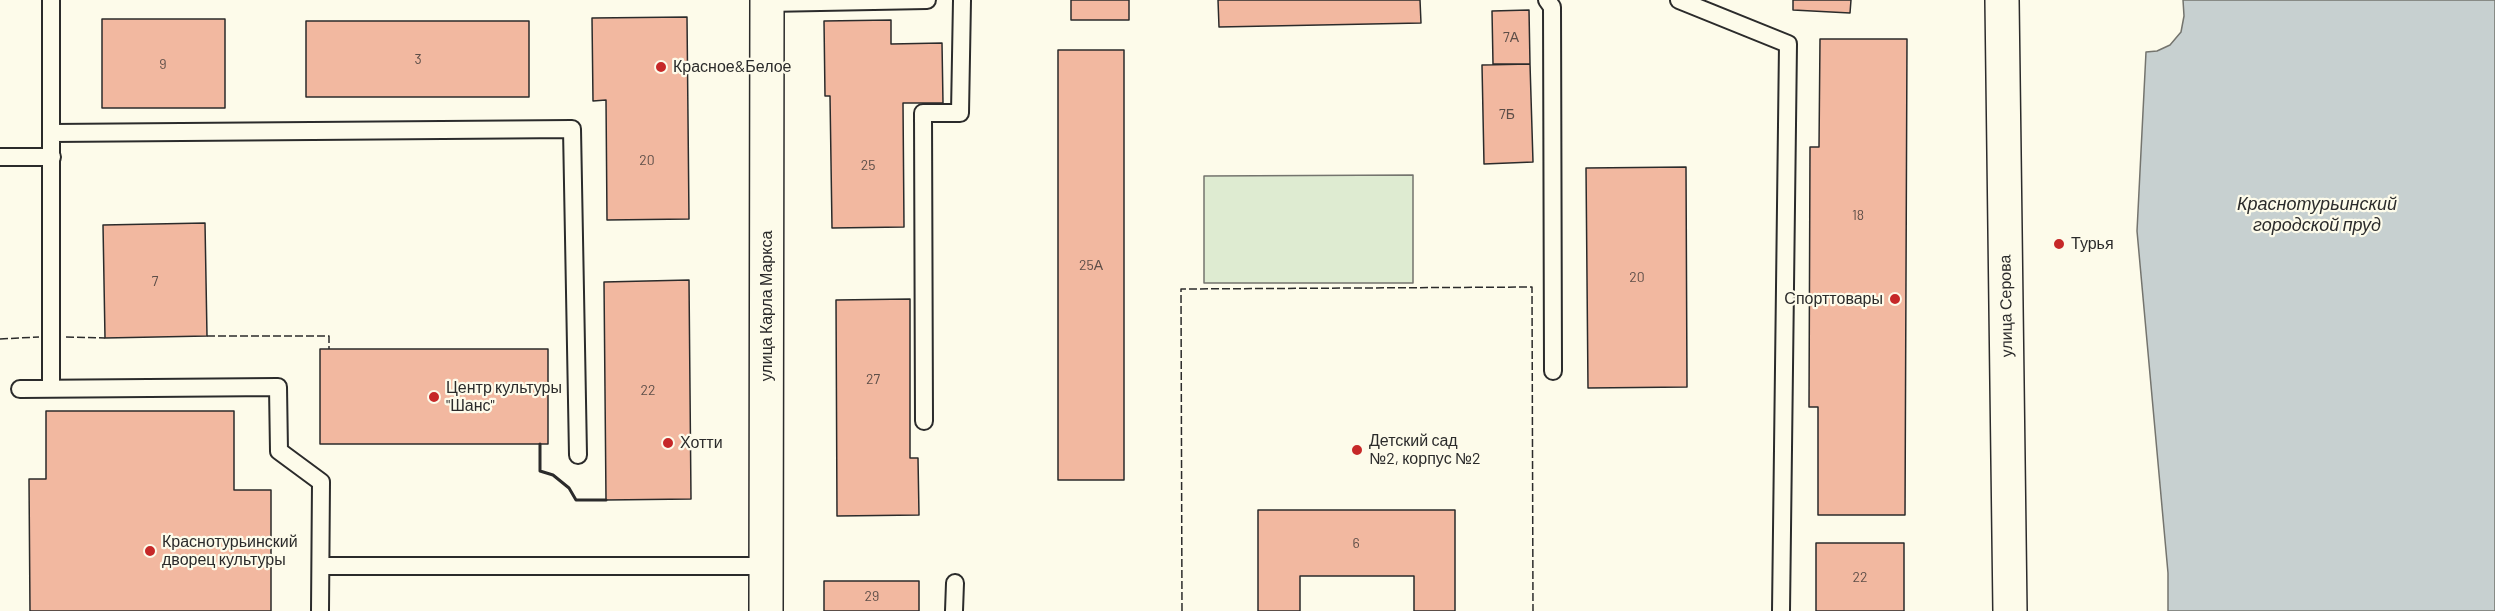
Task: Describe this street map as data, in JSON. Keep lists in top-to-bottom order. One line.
{"streets":{"main road":["улица Карла Маркса","улица Серова"]},"water":["Краснотурьинский городской пруд"],"places":["Красное&Белое","Турья","Спорттовары","Центр культуры \"Шанс\"","Хотти","Детский сад №2, корпус №2","Краснотурьинский дворец культуры"],"house_numbers":["7А","3","9","7Б","20","25","18","25А","20","7","27","22","6","22","29"]}
